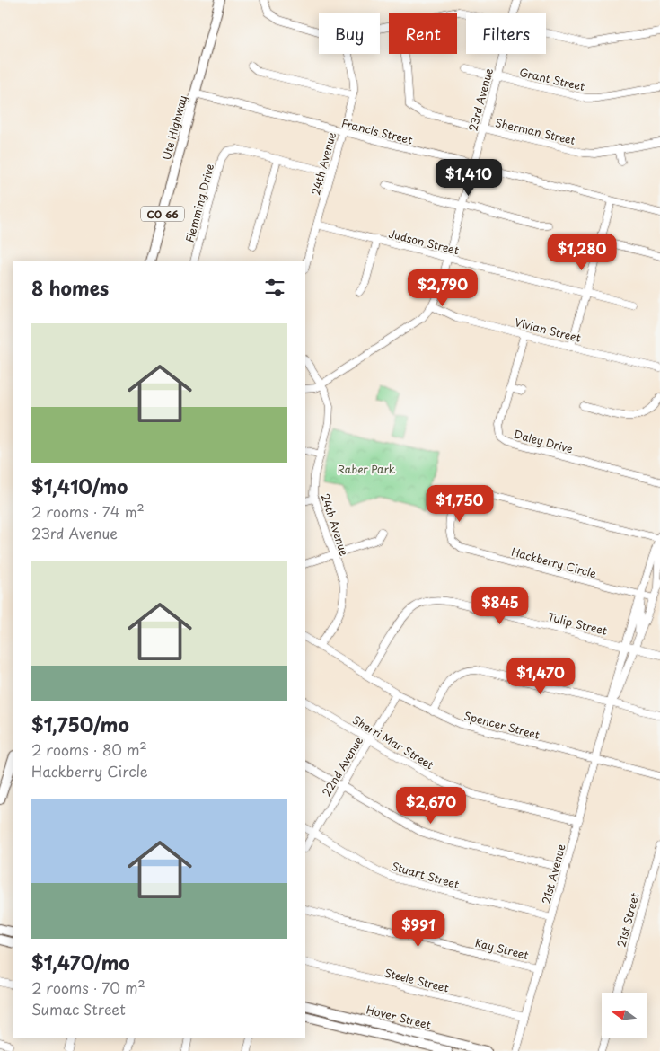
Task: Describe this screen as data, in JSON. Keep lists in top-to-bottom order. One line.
{"streets":{"main road":["Ute Highway","CO 66","Hover Street"],"street":["Grant Street","23rd Avenue","Francis Street","Sherman Street","24th Avenue","Flemming Drive","Judson Street","Vivian Street","Daley Drive","Hackberry Circle","Tulip Street","Spencer Street","Sherri Mar Street","22nd Avenue","21st Avenue","Stuart Street","21st Street","Kay Street","Steele Street"]},"crossings":[["Grant Street","23rd Avenue"],["23rd Avenue","Francis Street"],["23rd Avenue","Sherman Street"],["23rd Avenue","24th Avenue"],["23rd Avenue","Judson Street"],["23rd Avenue","Vivian Street"],["Ute Highway","Francis Street"],["Francis Street","24th Avenue"],["24th Avenue","Flemming Drive"],["24th Avenue","Judson Street"],["24th Avenue","Spencer Street"],["Vivian Street","Daley Drive"],["Hackberry Circle","21st Avenue"],["Tulip Street","Spencer Street"],["Tulip Street","21st Avenue"],["Spencer Street","22nd Avenue"],["Spencer Street","21st Avenue"],["Sherri Mar Street","22nd Avenue"],["Sherri Mar Street","21st Avenue"],["22nd Avenue","Stuart Street"],["21st Avenue","Stuart Street"],["21st Avenue","Kay Street"],["21st Avenue","Steele Street"]],"parks":["Raber Park"],"north":"left","page":{"chip":["Buy","Rent","Filters"],"price":["$1,410","$1,280","$2,790","$1,750","$845","$1,470","$2,670","$991"],"heading":"8 homes","list":[{"name":"$1,410/mo","note":"2 rooms · 74 m² · 23rd Avenue"},{"name":"$1,750/mo","note":"2 rooms · 80 m² · Hackberry Circle"},{"name":"$1,470/mo","note":"2 rooms · 70 m² · Sumac Street"}]}}
